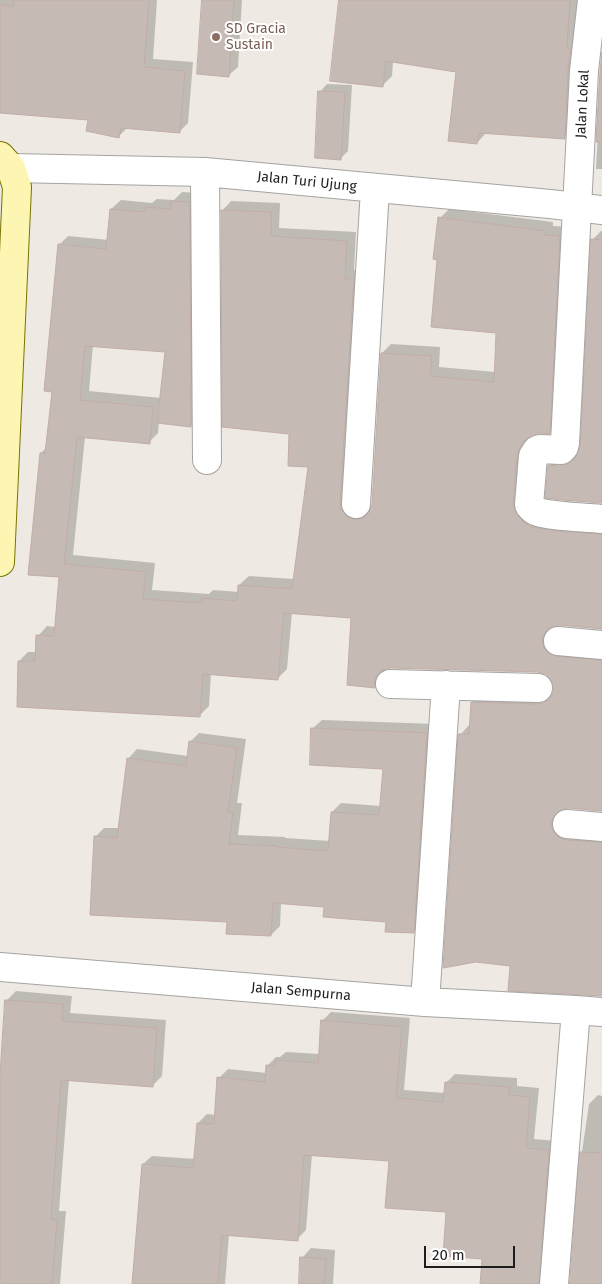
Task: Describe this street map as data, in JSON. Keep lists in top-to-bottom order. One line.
{"streets":{"street":["Jalan Lokal","Jalan Turi Ujung","Jalan Sempurna"]},"crossings":[["Jalan Lokal","Jalan Turi Ujung"]],"places":["SD Gracia Sustain"],"scale_bar":"20 m"}
